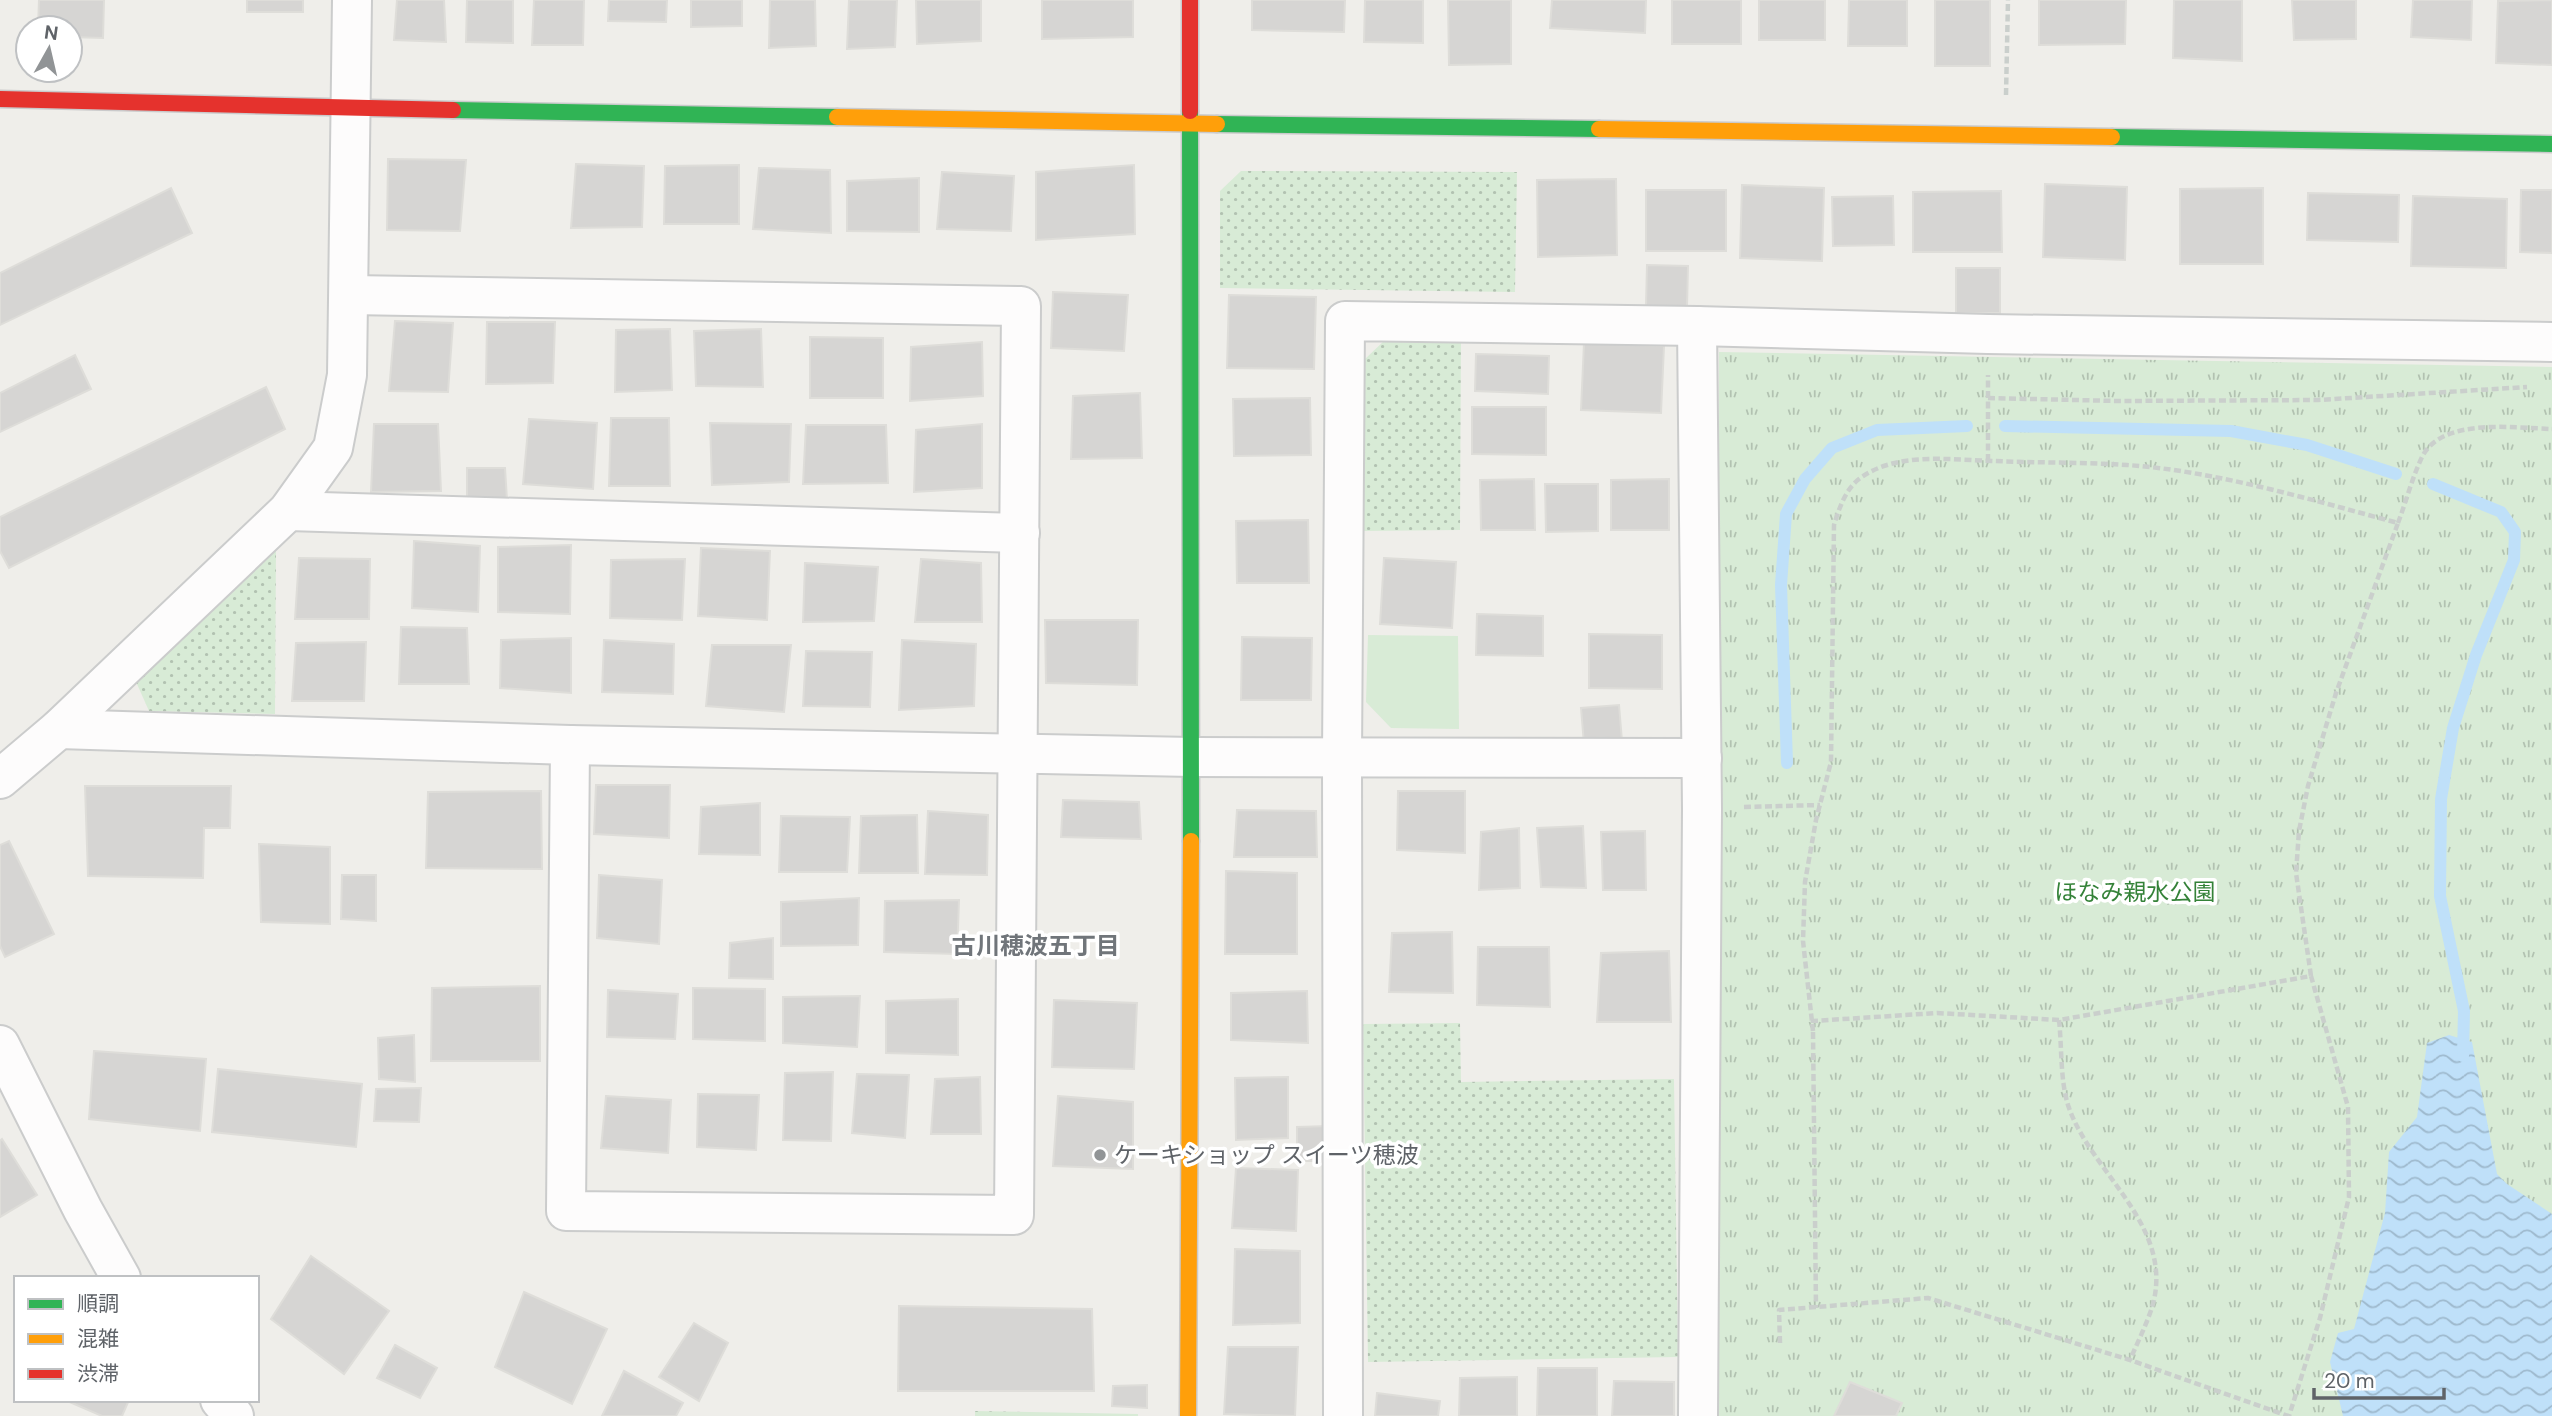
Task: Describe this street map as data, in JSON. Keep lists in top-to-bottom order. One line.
{"districts":["古川穂波五丁目"],"parks":["ほなみ親水公園"],"places":["ケーキショップ スイーツ穂波"],"legend":["順調","混雑","渋滞"],"scale_bar":"20 m","north":"top"}
